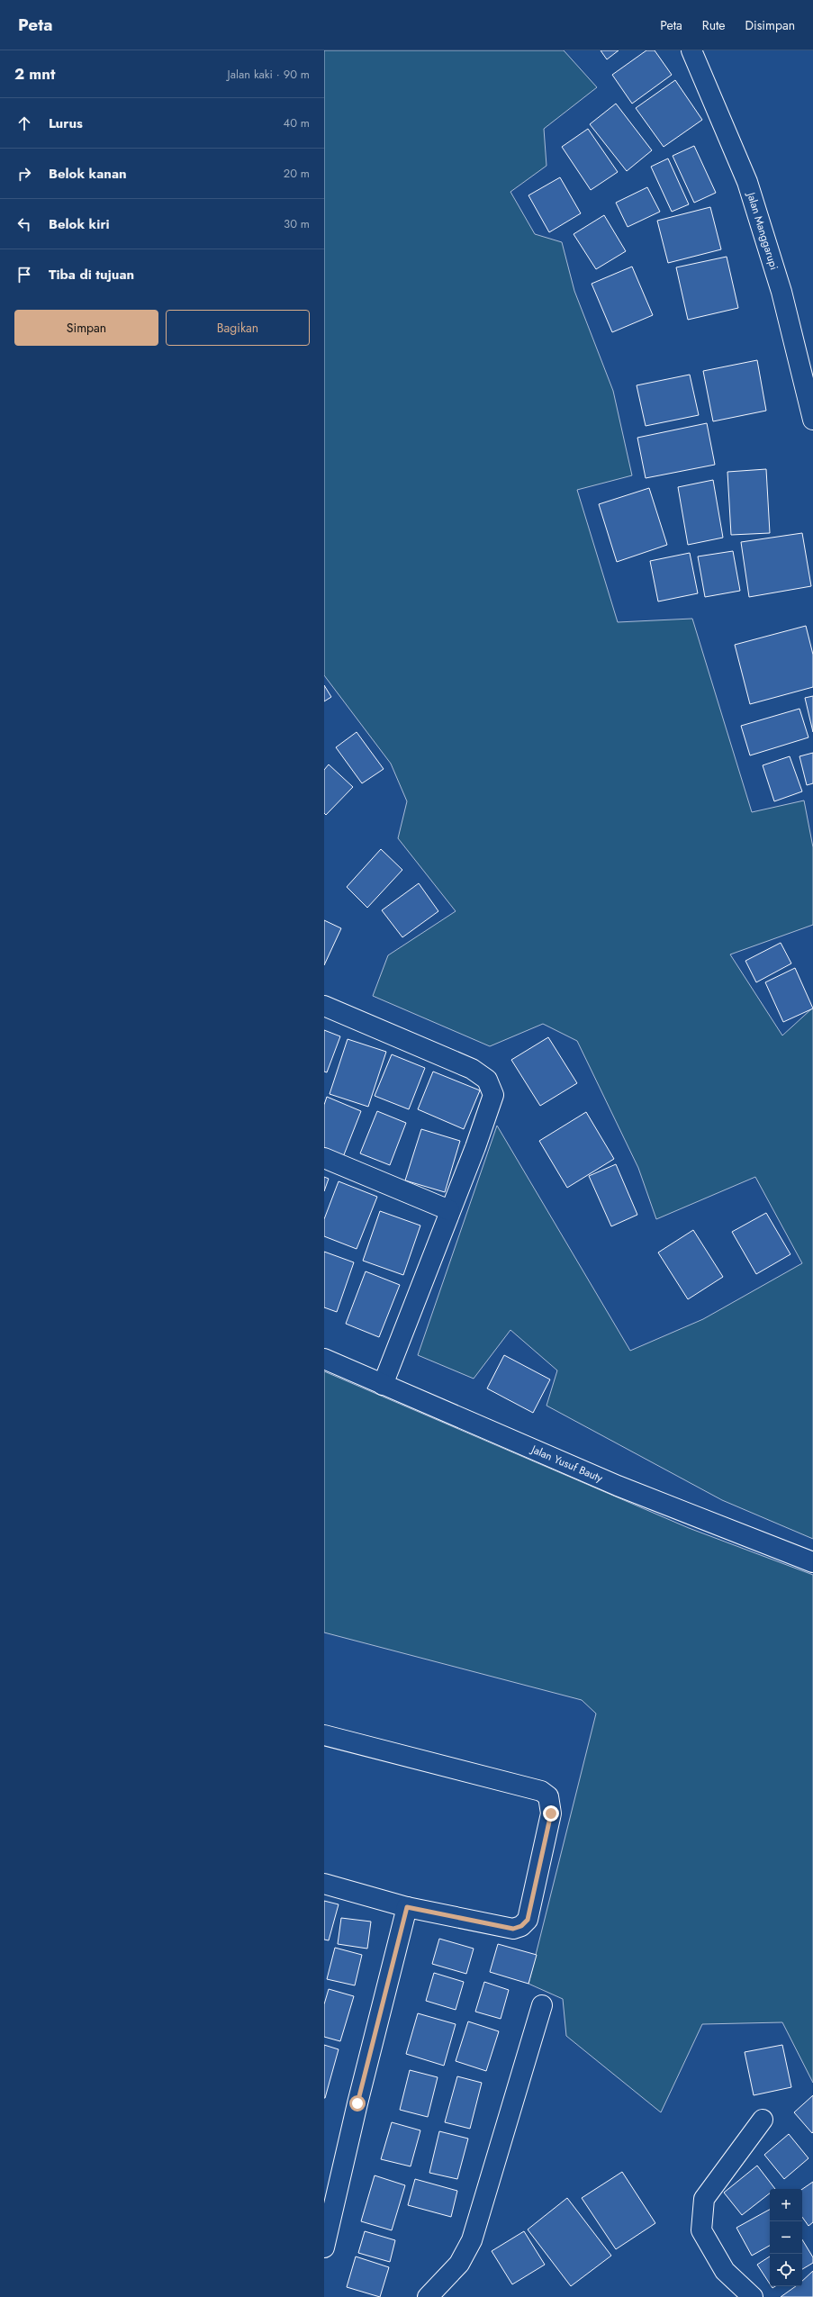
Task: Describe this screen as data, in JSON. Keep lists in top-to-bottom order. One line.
{"streets":{"street":["Jalan Manggarupi","Jalan Yusuf Bauty"]},"page":{"header":"Peta","nav":["Peta","Rute","Disimpan"],"heading":["2 mnt","Jalan kaki · 90 m"],"list":[["Lurus","40 m"],["Belok kanan","20 m"],["Belok kiri","30 m"],"Tiba di tujuan"],"buttons":["Simpan","Bagikan"],"map_buttons":["+","−"]}}
